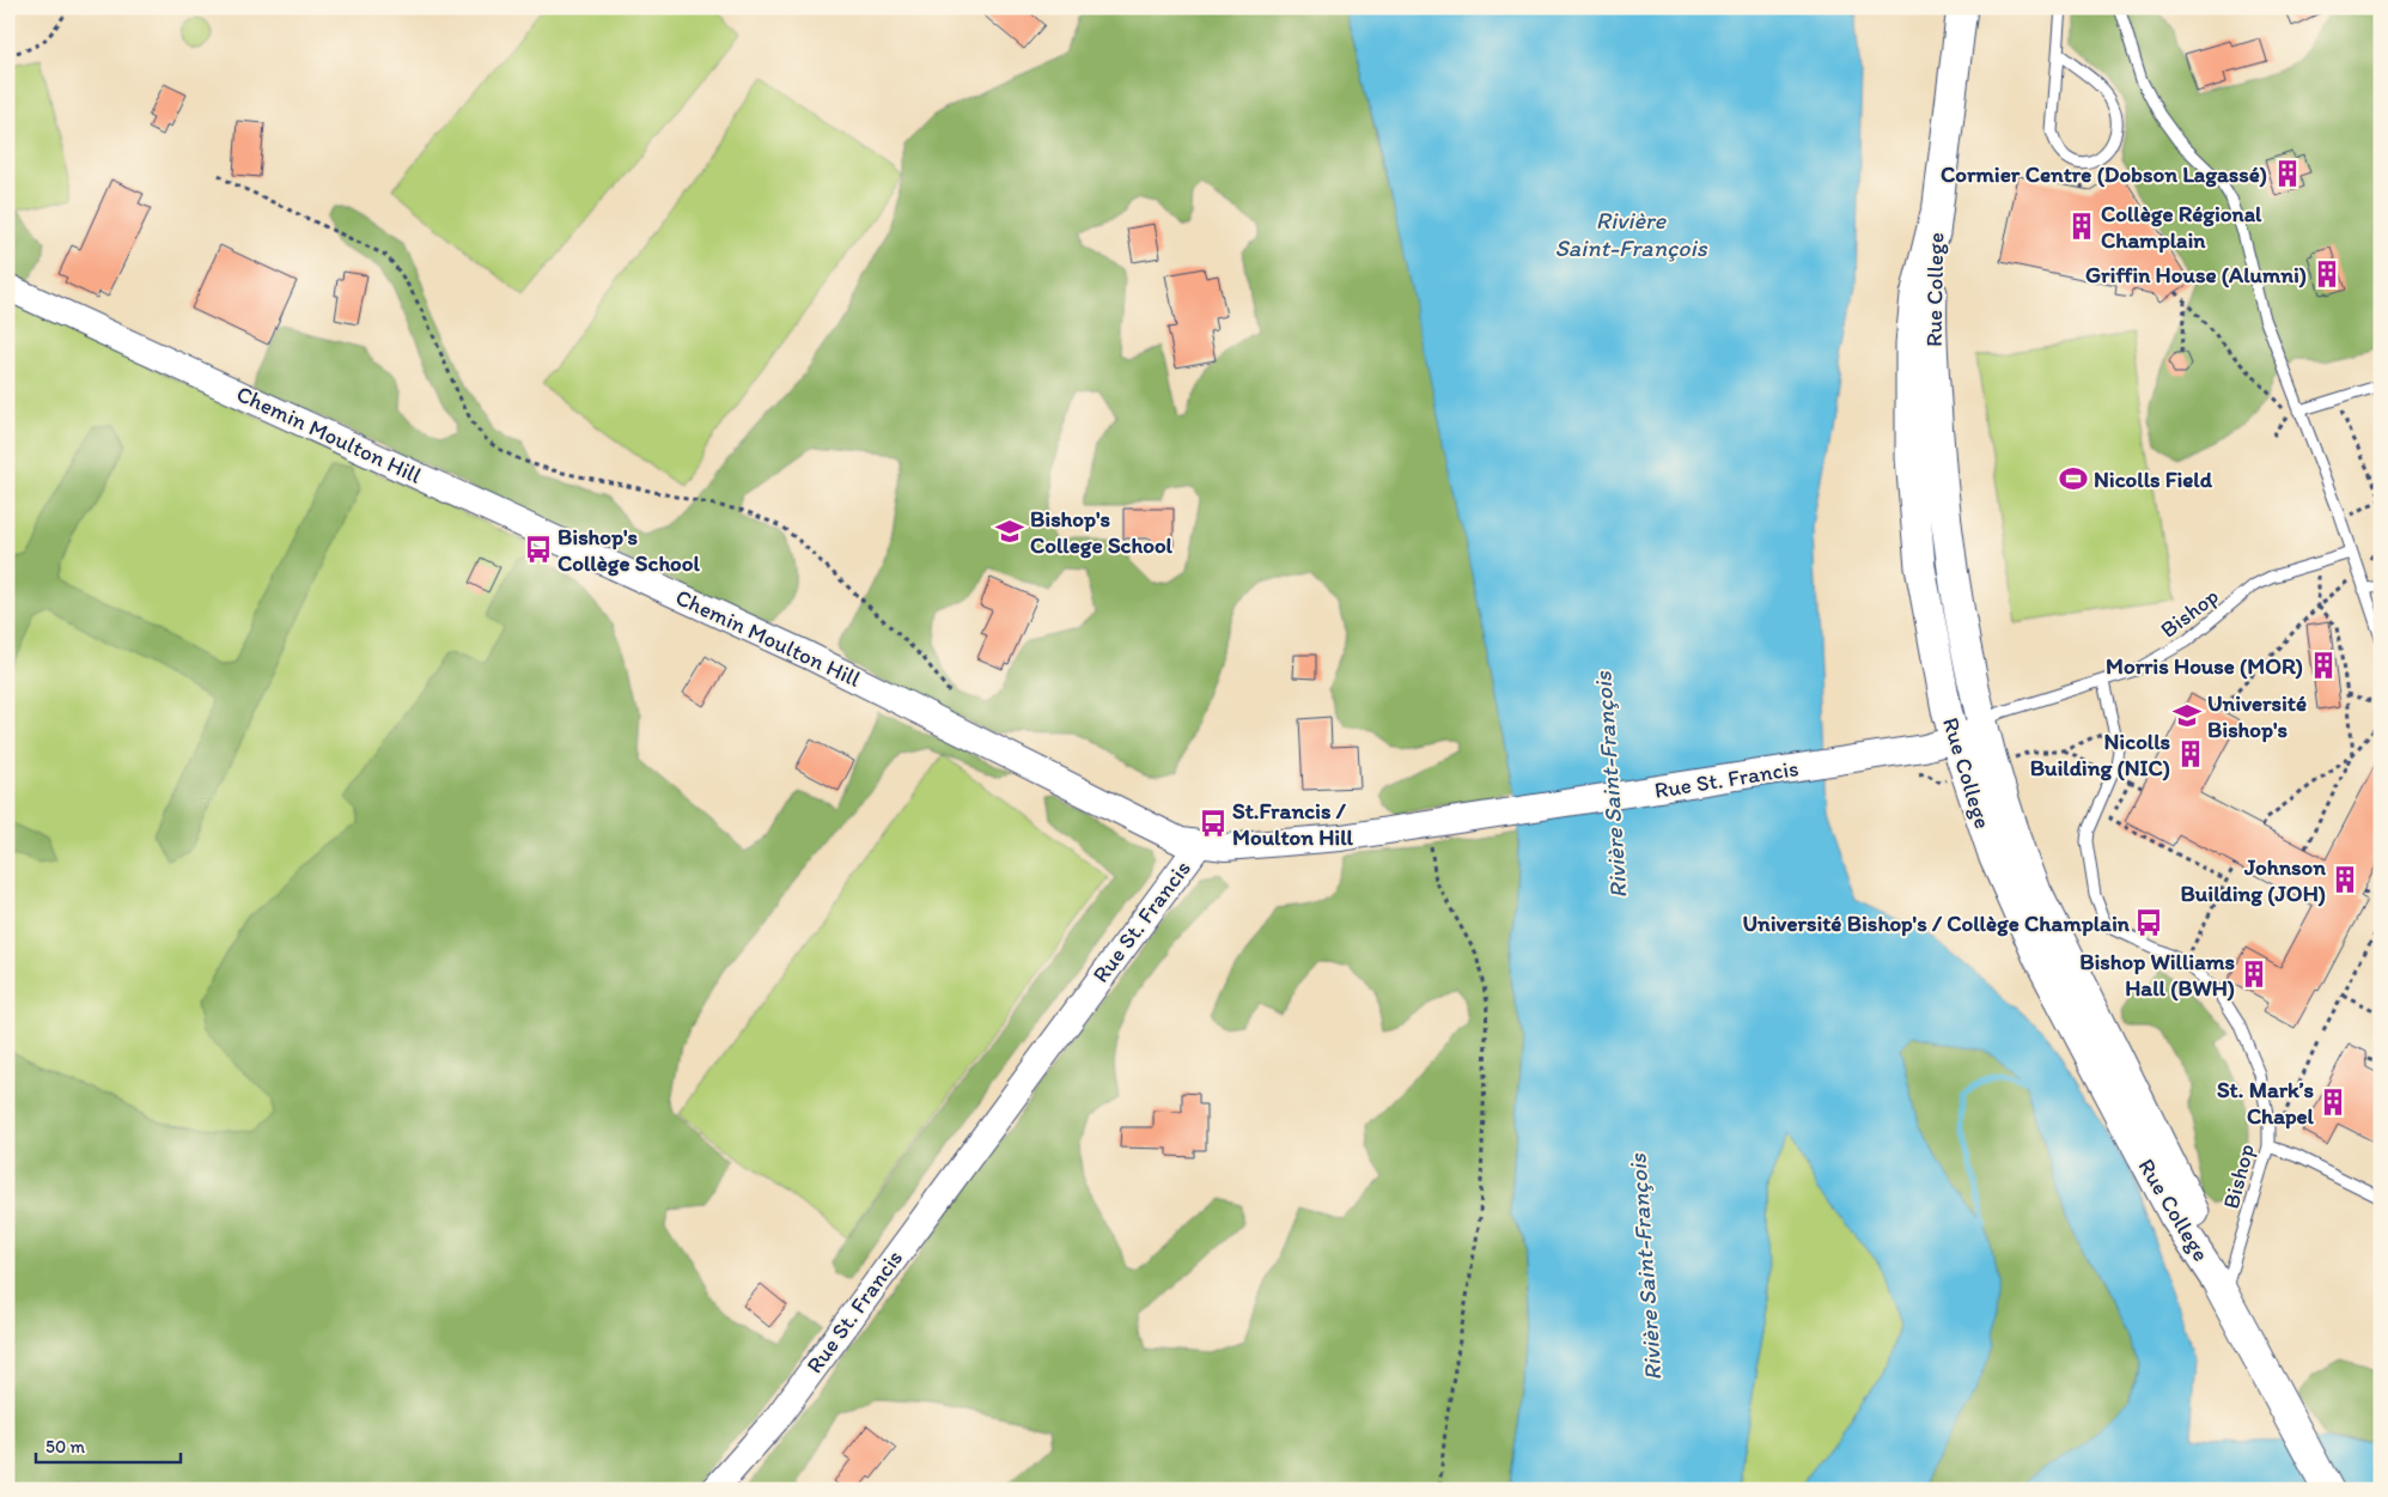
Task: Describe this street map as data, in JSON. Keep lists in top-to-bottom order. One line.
{"streets":{"main road":["Rue College"],"street":["Chemin Moulton Hill","Rue St. Francis"],"lane":["Bishop"]},"crossings":[["Rue College","Bishop"],["Rue College","Rue St. Francis"],["Chemin Moulton Hill","Rue St. Francis"]],"water":["Rivière Saint-François"],"places":{"building":["Cormier Centre (Dobson Lagassé)","Collège Régional Champlain","Griffin House (Alumni)","Morris House (MOR)","Nicolls Building (NIC)","Johnson Building (JOH)","Bishop Williams Hall (BWH)","St. Mark’s Chapel"],"sports":["Nicolls Field"],"school or university":["Bishop's College School","Université Bishop's"],"bus stop":["Bishop's Collège School","St.Francis / Moulton Hill","Université Bishop's / Collège Champlain"]},"scale_bar":"50 m"}
